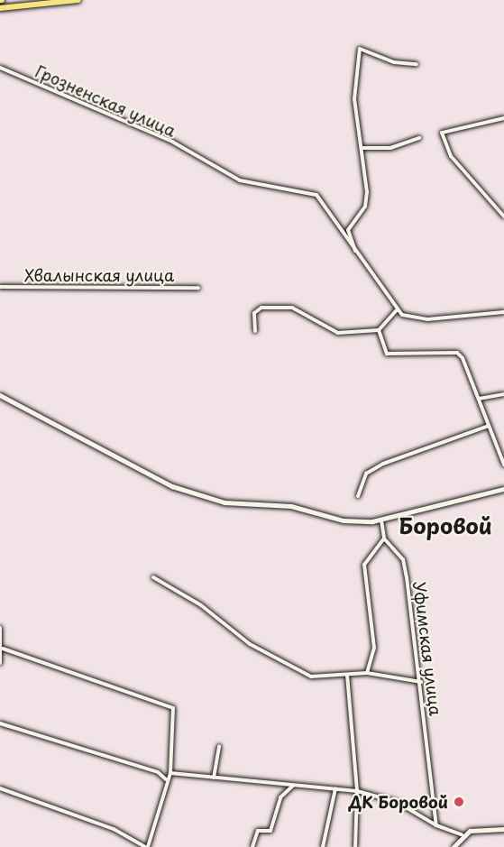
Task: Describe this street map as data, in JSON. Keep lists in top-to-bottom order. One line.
{"streets":{"street":["Грозненская улица","Хвалынская улица","Уфимская улица"]},"districts":["Боровой"],"places":["ДК Боровой"]}
